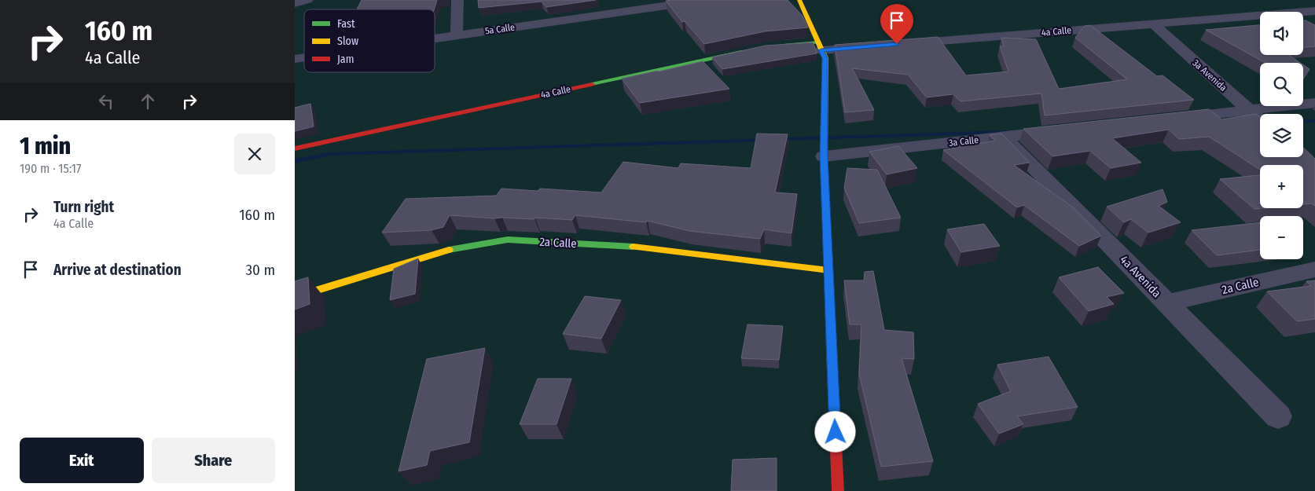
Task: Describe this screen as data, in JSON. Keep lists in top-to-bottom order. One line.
{"streets":{"street":["5a Calle","4a Calle","3a Avenida","3a Calle","2a Calle","4a Avenida"]},"crossings":[["4a Calle","3a Avenida"],["3a Calle","4a Avenida"],["2a Calle","4a Avenida"]],"legend":["Fast","Slow","Jam"],"page":{"turn":["160 m","4a Calle"],"map_buttons":["+","−"],"heading":["1 min","190 m · 15:17"],"list":[{"name":"Turn right","note":"4a Calle","value":"160 m"},{"name":"Arrive at destination","value":"30 m"}],"buttons":["Exit","Share"]}}
